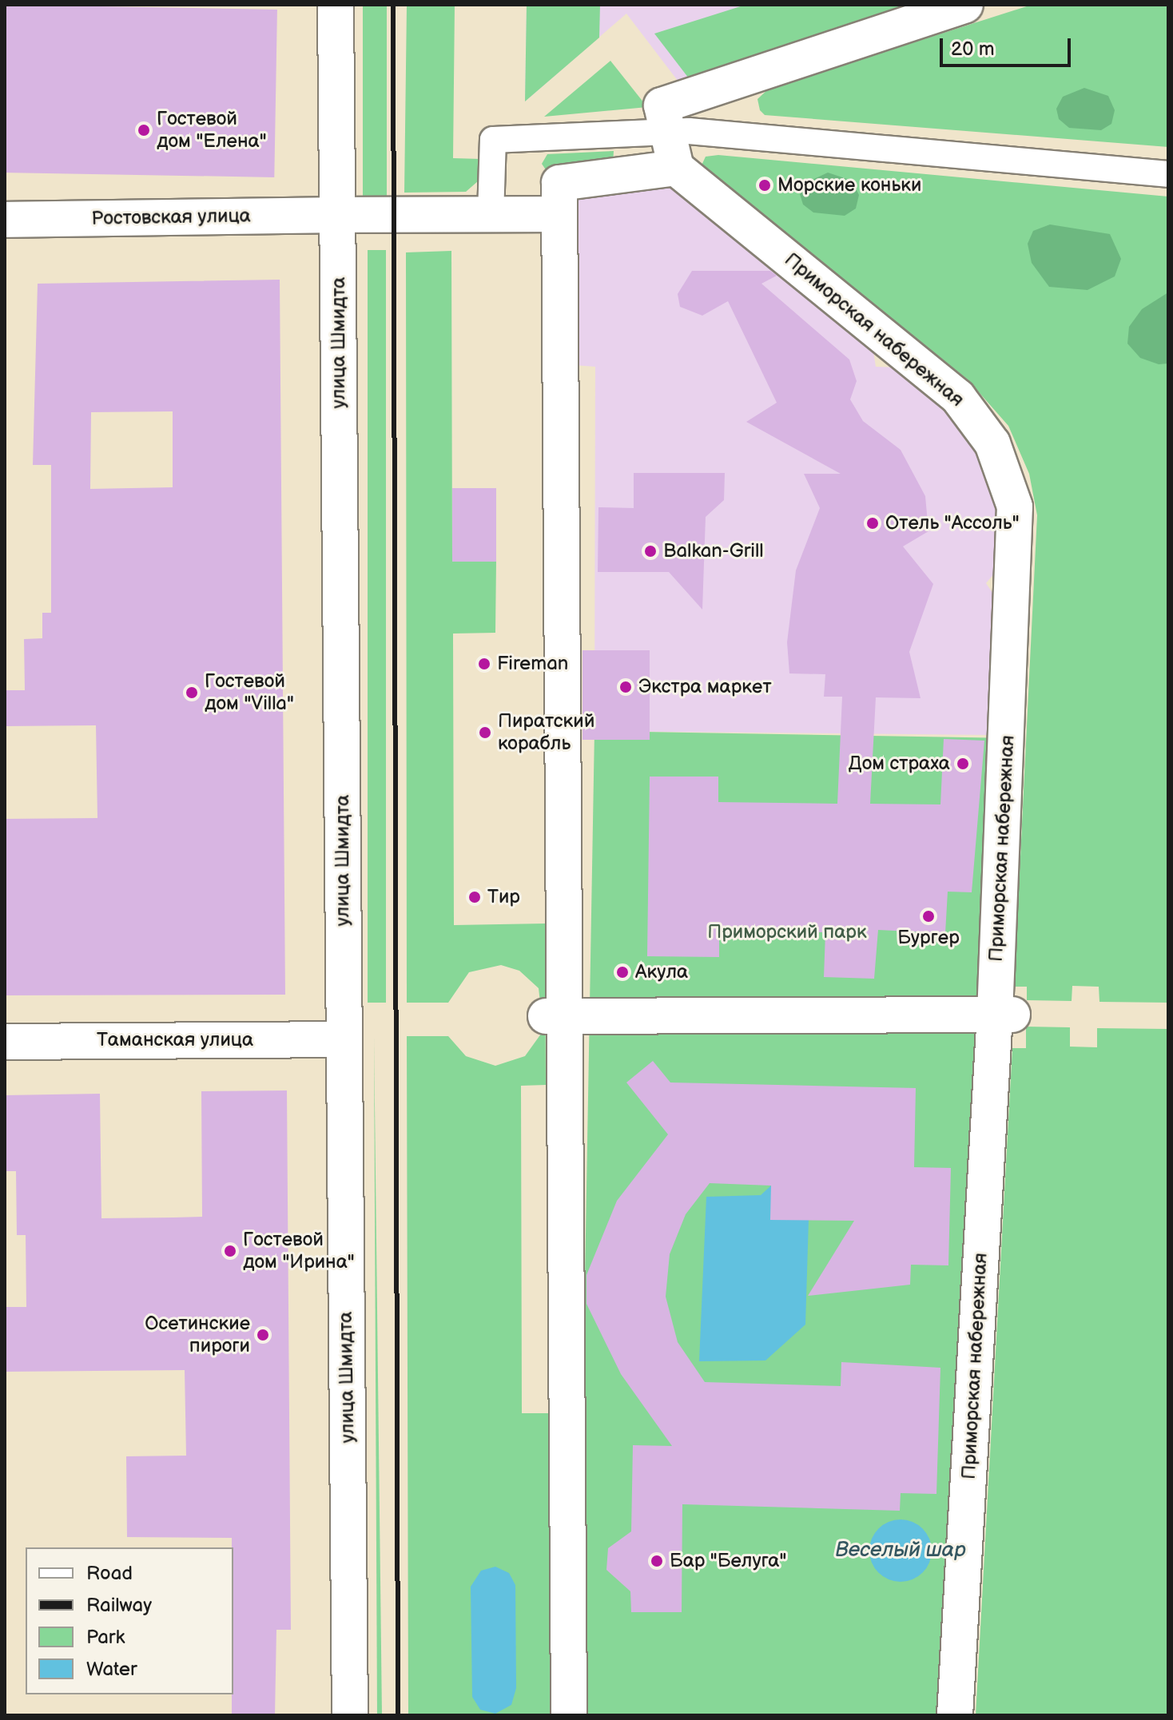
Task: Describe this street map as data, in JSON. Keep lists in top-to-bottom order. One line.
{"streets":{"street":["Ростовская улица","Приморская набережная","улица Шмидта","Таманская улица"]},"crossings":[["Ростовская улица","улица Шмидта"],["улица Шмидта","Таманская улица"]],"water":["Веселый шар"],"parks":["Приморский парк"],"places":["Гостевой дом \"Елена\"","Морские коньки","Отель \"Ассоль\"","Balkan-Grill","Fireman","Экстра маркет","Гостевой дом \"Villa\"","Пиратский корабль","Дом страха","Тир","Бургер","Акула","Гостевой дом \"Ирина\"","Осетинские пироги","Бар \"Белуга\""],"legend":["Road","Railway","Park","Water"],"scale_bar":"20 m"}
